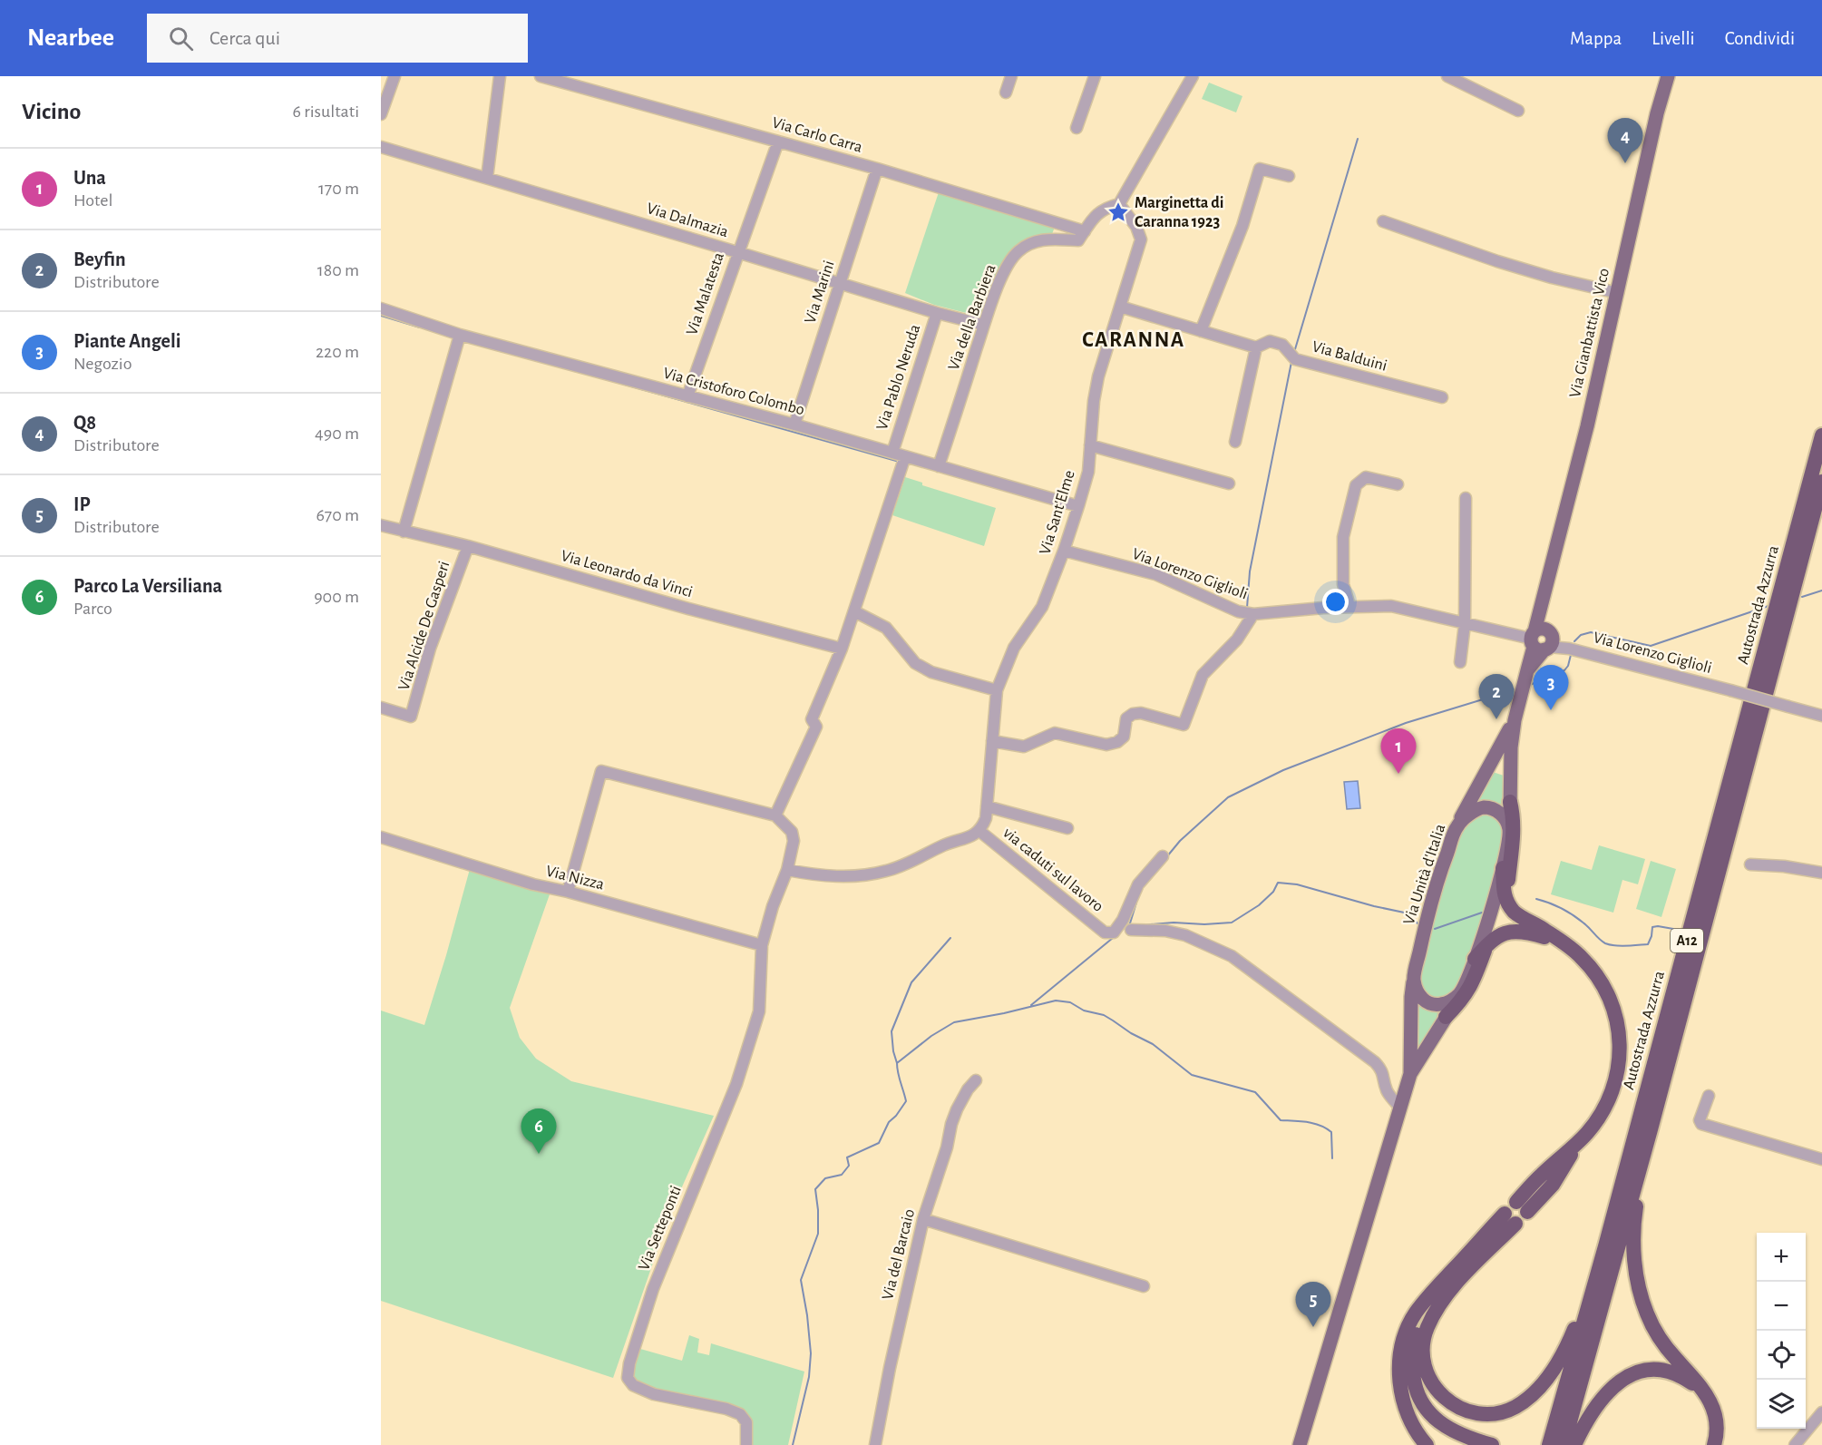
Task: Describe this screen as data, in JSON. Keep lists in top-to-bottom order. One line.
{"streets":{"highway":["Autostrada Azzurra","A12"],"main road":["Via Gianbattista Vico","Via Unità d'Italia"],"street":["Via Carlo Carra","Via Dalmazia","Via Marini","Via Malatesta","Via della Barbiera","Via Balduini","Via Pablo Neruda","Via Cristoforo Colombo","Via Sant'Elme","Via Leonardo da Vinci","Via Lorenzo Giglioli","Via Alcide De Gasperi","via caduti sul lavoro","Via Nizza","Via Setteponti","Via del Barcaio"]},"crossings":[["Via Carlo Carra","Via Marini"],["Via Carlo Carra","Via Malatesta"],["Via Carlo Carra","Via della Barbiera"],["Via Dalmazia","Via Marini"],["Via Dalmazia","Via Malatesta"],["Via Dalmazia","Via della Barbiera"],["Via Dalmazia","Via Pablo Neruda"],["Via Marini","Via Cristoforo Colombo"],["Via Malatesta","Via Cristoforo Colombo"],["Via della Barbiera","Via Cristoforo Colombo"],["Via Gianbattista Vico","Via Lorenzo Giglioli"],["Via Balduini","Via Sant'Elme"],["Via Pablo Neruda","Via Cristoforo Colombo"],["Via Cristoforo Colombo","Via Sant'Elme"],["Via Sant'Elme","Via Lorenzo Giglioli"],["Via Sant'Elme","via caduti sul lavoro"],["Via Leonardo da Vinci","Via Alcide De Gasperi"],["Via Nizza","Via Setteponti"]],"districts":["CARANNA"],"places":{"place":["Marginetta di Caranna 1923"]},"page":{"header":"Nearbee","search":"Cerca qui","nav":["Mappa","Livelli","Condividi"],"heading":["Vicino","6 risultati"],"pins":["4","3","2","1","6","5"],"list":[{"mark":"1","name":"Una","note":"Hotel","value":"170 m"},{"mark":"2","name":"Beyfin","note":"Distributore","value":"180 m"},{"mark":"3","name":"Piante Angeli","note":"Negozio","value":"220 m"},{"mark":"4","name":"Q8","note":"Distributore","value":"490 m"},{"mark":"5","name":"IP","note":"Distributore","value":"670 m"},{"mark":"6","name":"Parco La Versiliana","note":"Parco","value":"900 m"}],"map_buttons":["+","−"]}}
